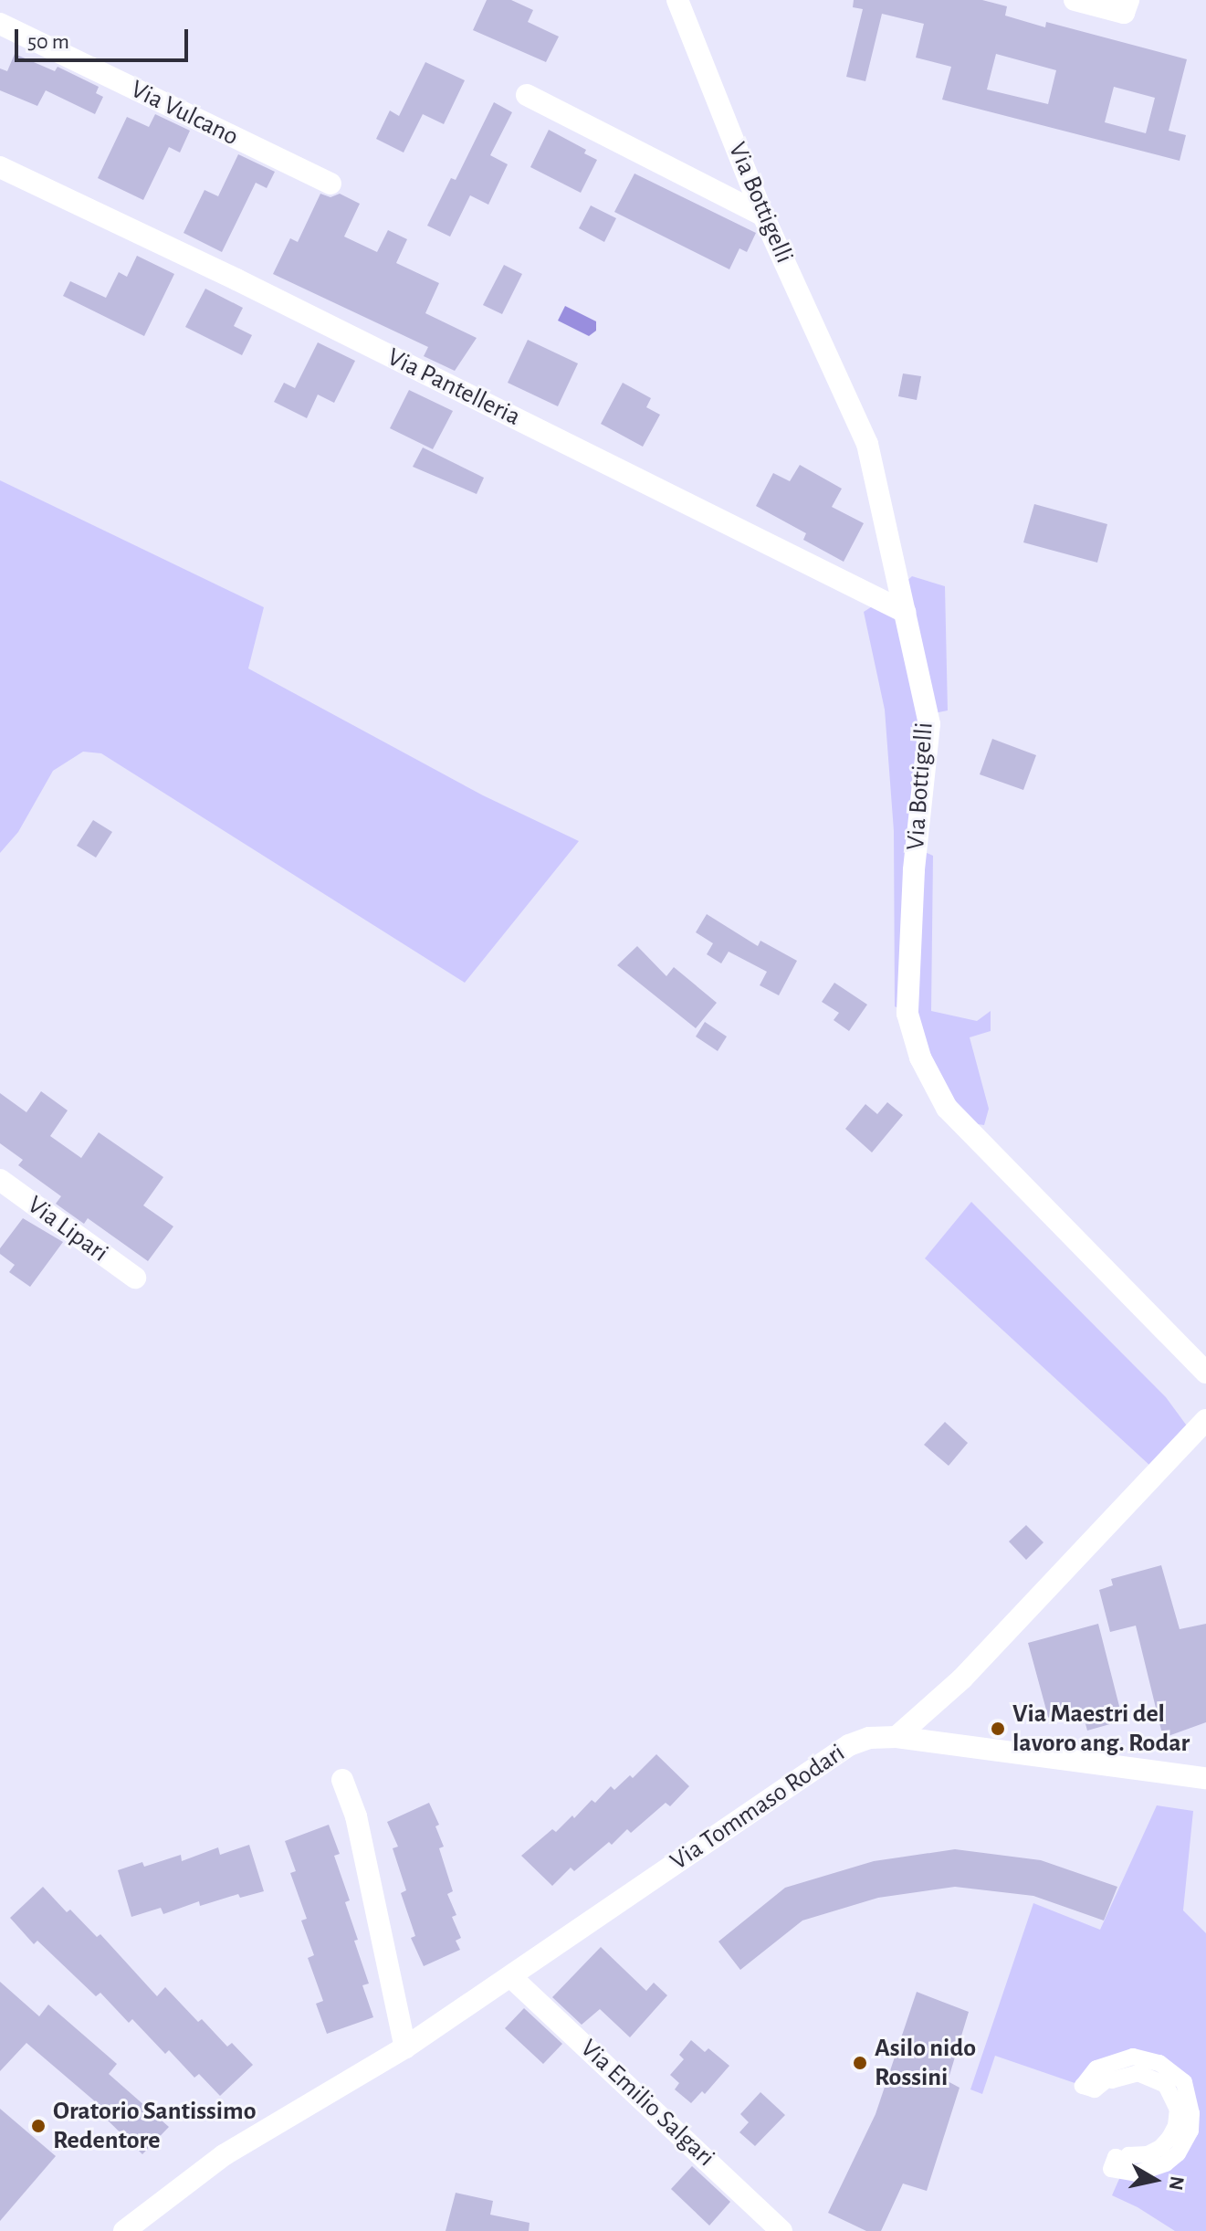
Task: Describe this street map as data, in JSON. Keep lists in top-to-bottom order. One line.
{"streets":{"street":["Via Vulcano","Via Bottigelli","Via Pantelleria","Via Lipari","Via Tommaso Rodari","Via Emilio Salgari"]},"crossings":[["Via Bottigelli","Via Pantelleria"],["Via Tommaso Rodari","Via Emilio Salgari"]],"places":["Via Maestri del lavoro ang. Rodar","Asilo nido Rossini","Oratorio Santissimo Redentore"],"scale_bar":"50 m","north":"right"}
